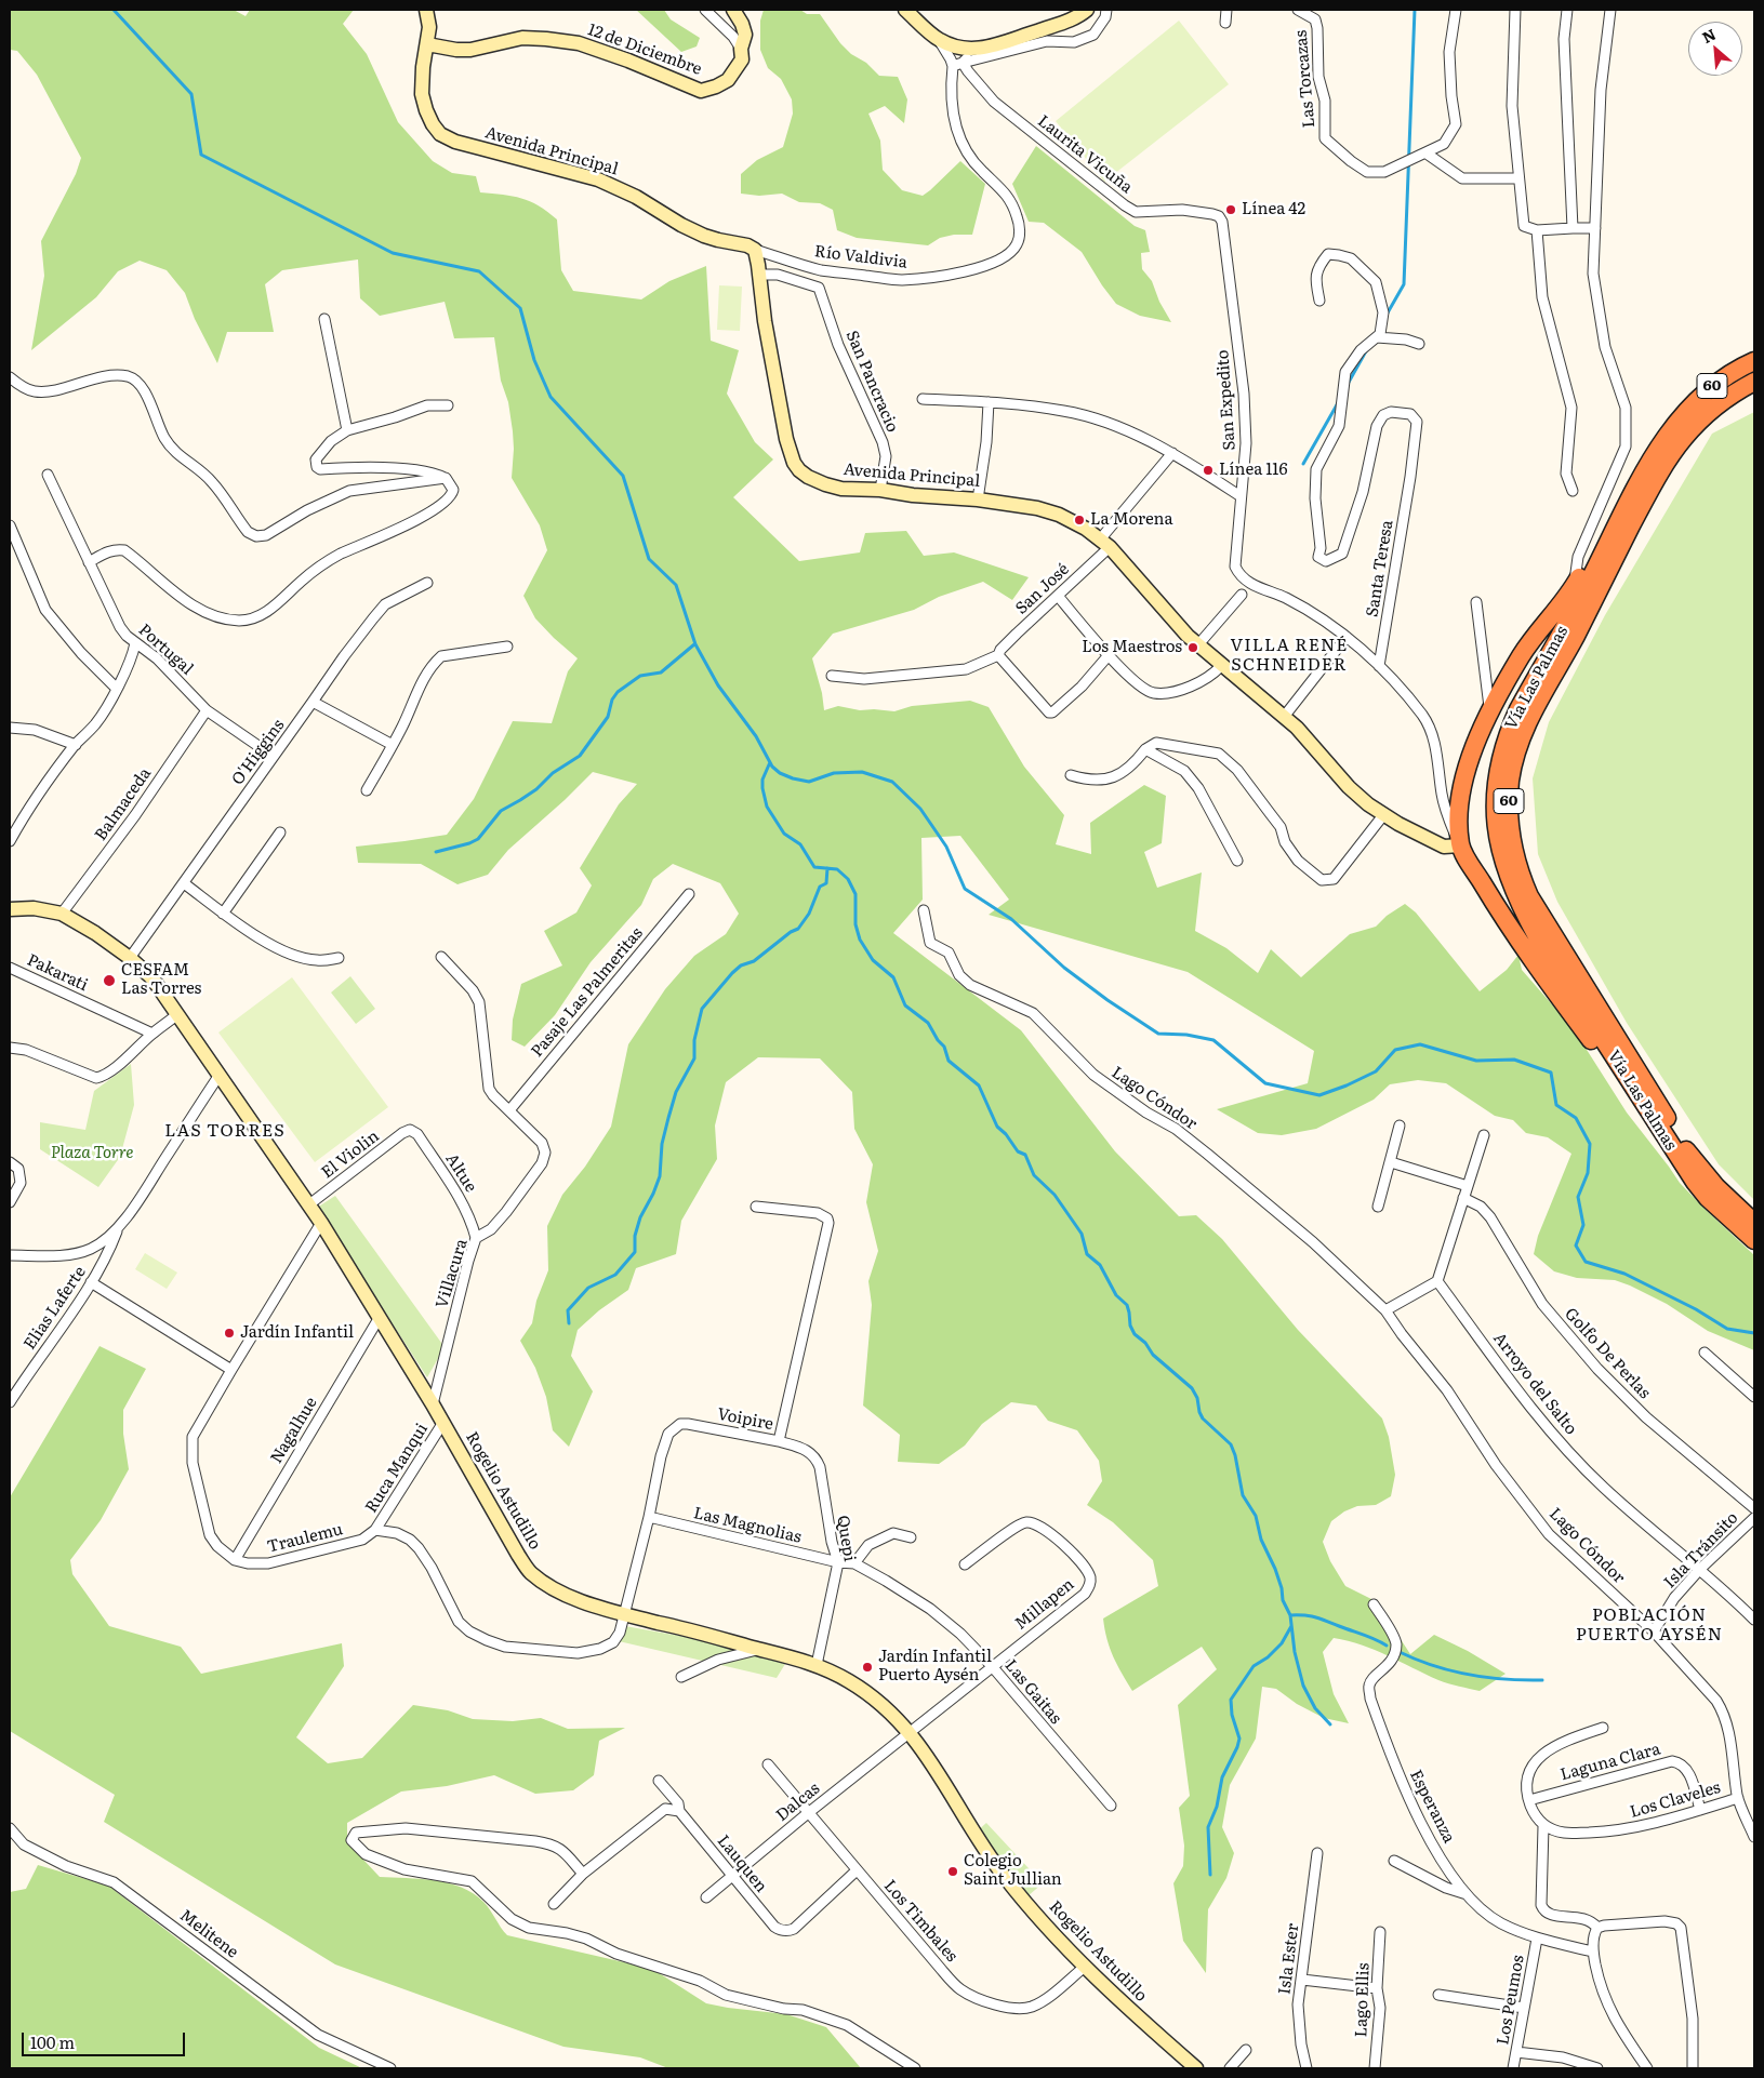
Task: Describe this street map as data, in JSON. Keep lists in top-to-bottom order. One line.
{"streets":{"highway":["60","Vía Las Palmas"],"street":["12 de Diciembre","Las Torcazas","Avenida Principal","Laurita Vicuña","Río Valdivia","San Pancracio","San Expedito","Santa Teresa","San José","Portugal","O'Higgins","Balmaceda","Pakarati","Pasaje Las Palmeritas","Lago Cóndor","El Violin","Altue","Villacura","Elias Laferte","Golfo De Perlas","Arroyo del Salto","Voipire","Nagalhue","Ruca Manqui","Rogelio Astudillo","Las Magnolias","Traulemu","Quepi","Isla Tránsito","Millapen","Las Gaitas","Laguna Clara","Los Claveles","Dalcas","Esperanza","Lauquen","Los Timbales","Melitene","Isla Ester","Lago Ellis","Los Peumos"]},"crossings":[["12 de Diciembre","Avenida Principal"],["Avenida Principal","Río Valdivia"],["Avenida Principal","San Pancracio"],["Avenida Principal","San José"],["Laurita Vicuña","San Expedito"],["Portugal","O'Higgins"],["Portugal","Balmaceda"],["O'Higgins","Rogelio Astudillo"],["Balmaceda","Rogelio Astudillo"],["Pasaje Las Palmeritas","Villacura"],["Lago Cóndor","Isla Tránsito"],["Lago Cóndor","Los Claveles"],["El Violin","Altue"],["El Violin","Rogelio Astudillo"],["Altue","Villacura"],["Villacura","Rogelio Astudillo"],["Arroyo del Salto","Isla Tránsito"],["Voipire","Rogelio Astudillo"],["Voipire","Las Magnolias"],["Voipire","Quepi"],["Nagalhue","Rogelio Astudillo"],["Nagalhue","Traulemu"],["Ruca Manqui","Rogelio Astudillo"],["Ruca Manqui","Traulemu"],["Rogelio Astudillo","Quepi"],["Rogelio Astudillo","Millapen"],["Rogelio Astudillo","Dalcas"],["Rogelio Astudillo","Los Timbales"],["Las Magnolias","Quepi"],["Las Magnolias","Las Gaitas"],["Quepi","Las Gaitas"],["Millapen","Las Gaitas"],["Millapen","Dalcas"],["Laguna Clara","Los Claveles"],["Dalcas","Lauquen"],["Dalcas","Los Timbales"],["Esperanza","Los Peumos"],["Lauquen","Los Timbales"]],"districts":["VILLA RENÉ SCHNEIDER","LAS TORRES","POBLACIÓN PUERTO AYSÉN"],"parks":["Plaza Torre"],"places":["Línea 42","Línea 116","La Morena","Los Maestros","CESFAM Las Torres","Jardín Infantil","Jardín Infantil Puerto Aysén","Colegio Saint Jullian"],"scale_bar":"100 m","north":"top left"}
